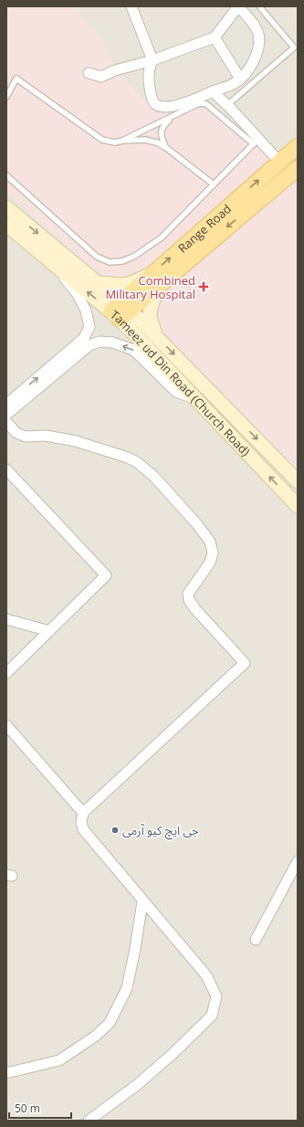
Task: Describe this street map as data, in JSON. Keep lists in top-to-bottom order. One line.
{"streets":{"main road":["Range Road","Tameez ud Din Road (Church Road)"]},"places":{"health":["Combined Military Hospital"],"other":["جی ایچ کیو آرمی"]},"scale_bar":"50 m"}
